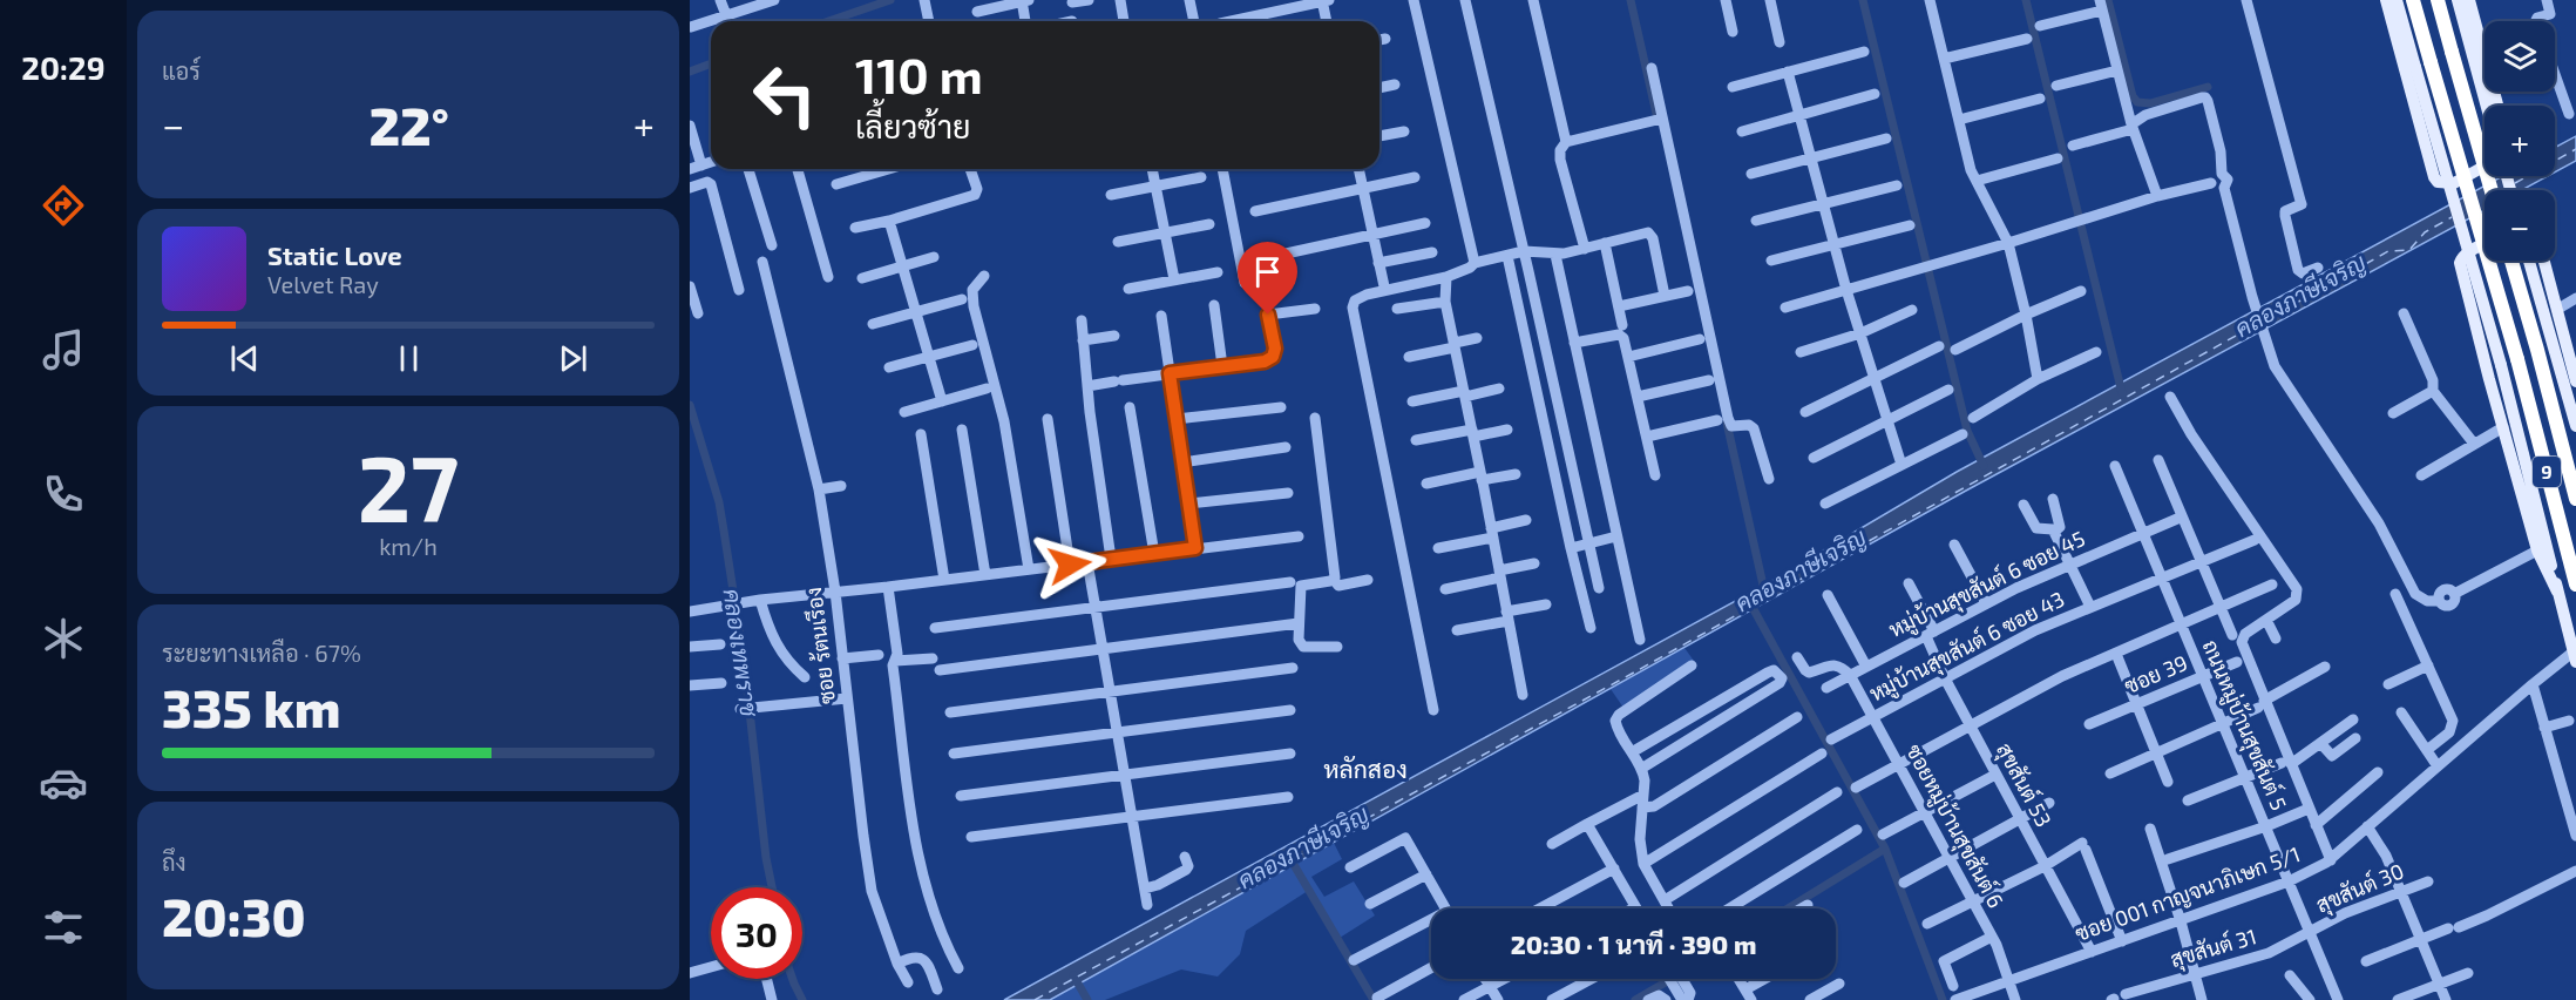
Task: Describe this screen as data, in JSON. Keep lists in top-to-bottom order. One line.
{"streets":{"highway":["9"],"street":["หมู่บ้านสุขสันต์ 6 ซอย 45","ซอย ร้ตนเรึอง","หมู่บ้านสุขสันต์ 6 ซอย 43","ซอย 39","ถนนหมู่บ้านสุขสันต์ 5","สุขสันต์ 53","ซอยหมู่บ้านสุขสันต์ 6","สุขสันต์ 30","ซอย 001 กาญจนาภิเษก 5/1","สุขสันต์ 31"]},"crossings":[["หมู่บ้านสุขสันต์ 6 ซอย 45","ถนนหมู่บ้านสุขสันต์ 5"],["หมู่บ้านสุขสันต์ 6 ซอย 45","สุขสันต์ 53"],["หมู่บ้านสุขสันต์ 6 ซอย 45","ซอยหมู่บ้านสุขสันต์ 6"],["หมู่บ้านสุขสันต์ 6 ซอย 43","ถนนหมู่บ้านสุขสันต์ 5"],["หมู่บ้านสุขสันต์ 6 ซอย 43","สุขสันต์ 53"],["หมู่บ้านสุขสันต์ 6 ซอย 43","ซอยหมู่บ้านสุขสันต์ 6"],["ซอย 39","ถนนหมู่บ้านสุขสันต์ 5"],["ถนนหมู่บ้านสุขสันต์ 5","สุขสันต์ 30"],["ถนนหมู่บ้านสุขสันต์ 5","ซอย 001 กาญจนาภิเษก 5/1"],["ถนนหมู่บ้านสุขสันต์ 5","สุขสันต์ 31"],["สุขสันต์ 53","ซอย 001 กาญจนาภิเษก 5/1"],["ซอยหมู่บ้านสุขสันต์ 6","ซอย 001 กาญจนาภิเษก 5/1"],["สุขสันต์ 30","สุขสันต์ 31"]],"districts":["หลักสอง"],"water":["คลองภาษีเจริญ","คลองเทพราช"],"page":{"tabs":"20:29","tile":["แอร์",["27","km/h"],["ระยะทางเหลือ · 67%","335 km"],["ถึง","20:30"]],"map_buttons":["+","−"],"turn":["110 m","เลี้ยวซ้าย"],"heat":["−","22°","+"],"song":["Static Love","Velvet Ray"],"limit":"30","trip":"20:30 · 1 นาที · 390 m"}}
